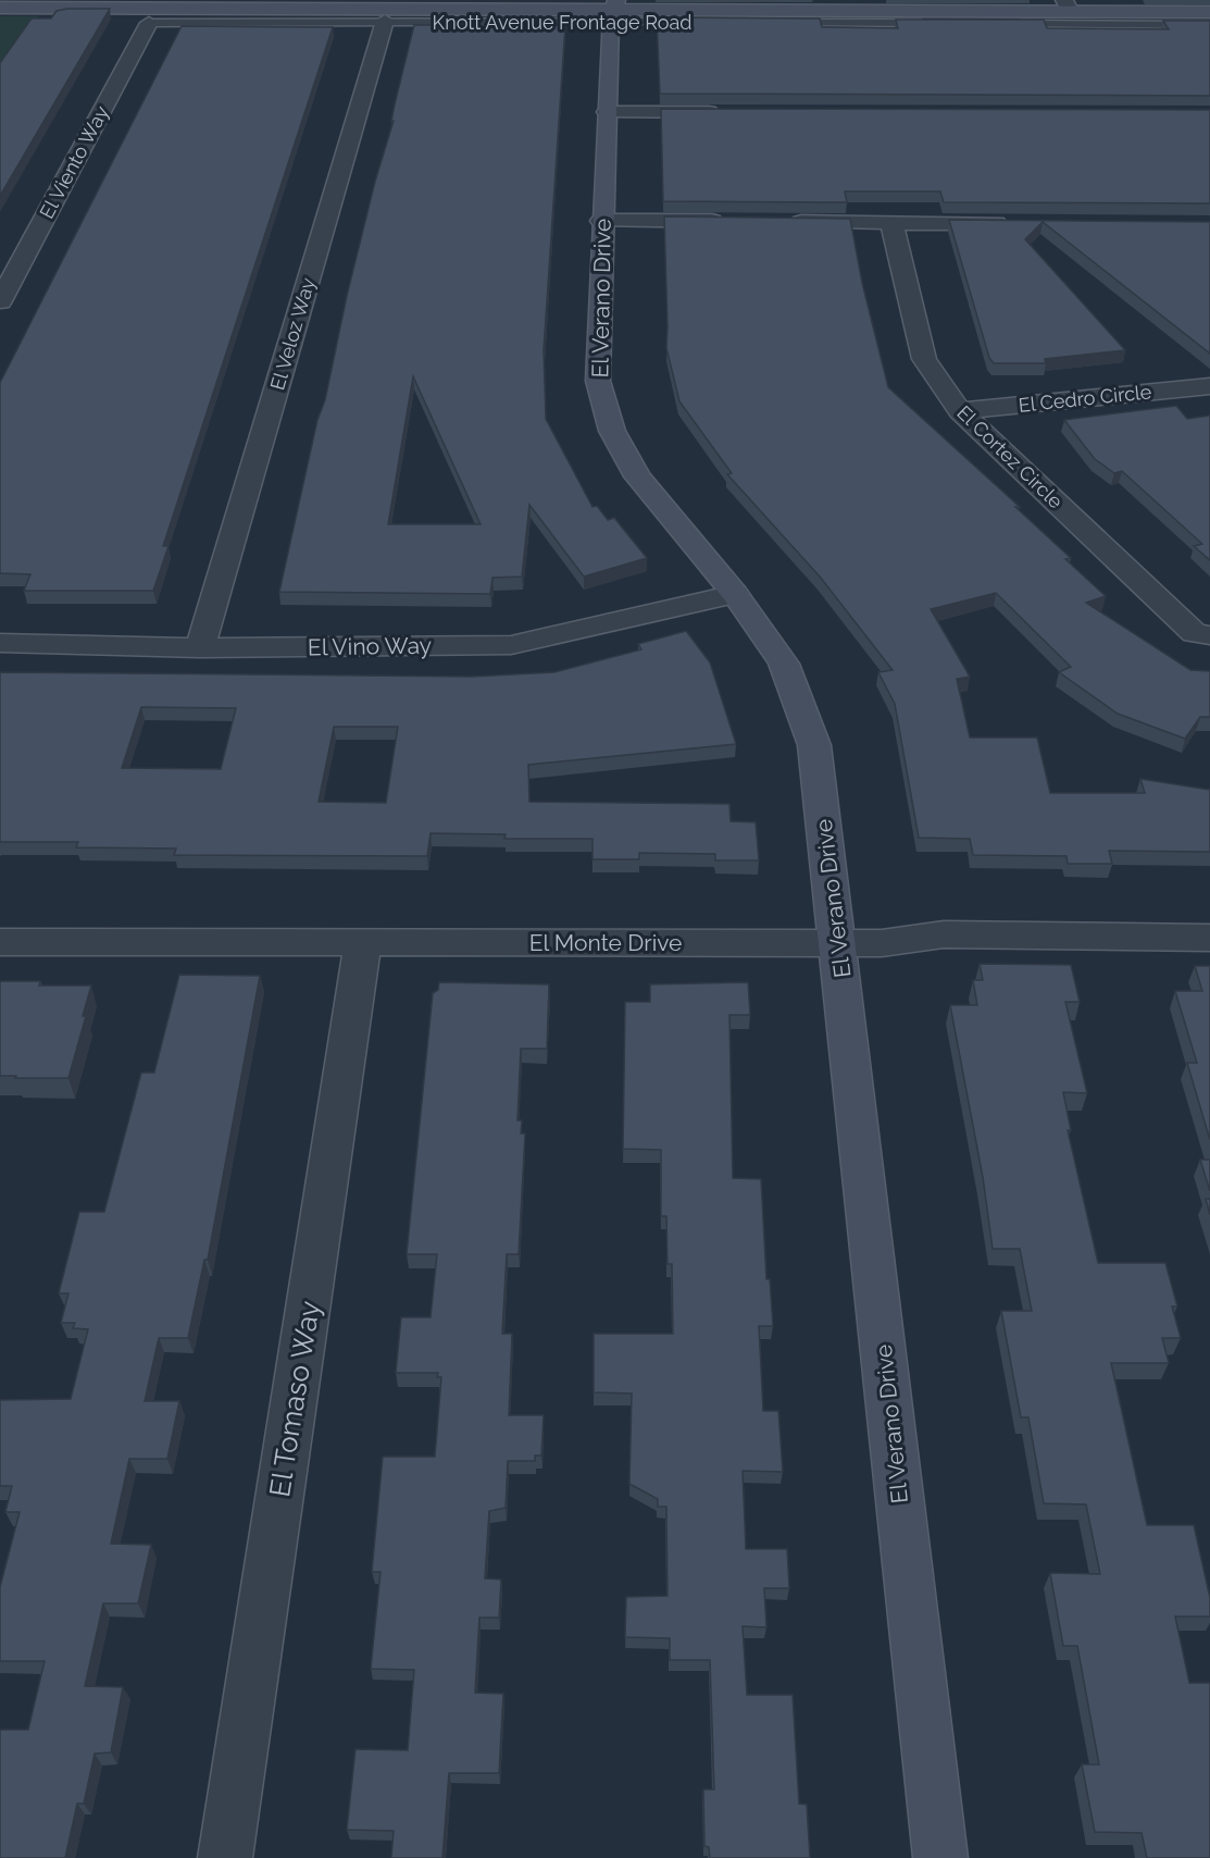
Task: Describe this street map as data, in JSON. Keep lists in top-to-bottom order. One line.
{"streets":{"street":["El Viento Way","El Verano Drive","El Veloz Way","El Cedro Circle","El Cortez Circle","El Vino Way","El Monte Drive","El Tomaso Way"],"lane":["Knott Avenue Frontage Road"]},"crossings":[["Knott Avenue Frontage Road","El Viento Way"],["Knott Avenue Frontage Road","El Verano Drive"],["Knott Avenue Frontage Road","El Veloz Way"],["El Verano Drive","El Vino Way"],["El Verano Drive","El Monte Drive"],["El Veloz Way","El Vino Way"],["El Cedro Circle","El Cortez Circle"],["El Monte Drive","El Tomaso Way"]]}
